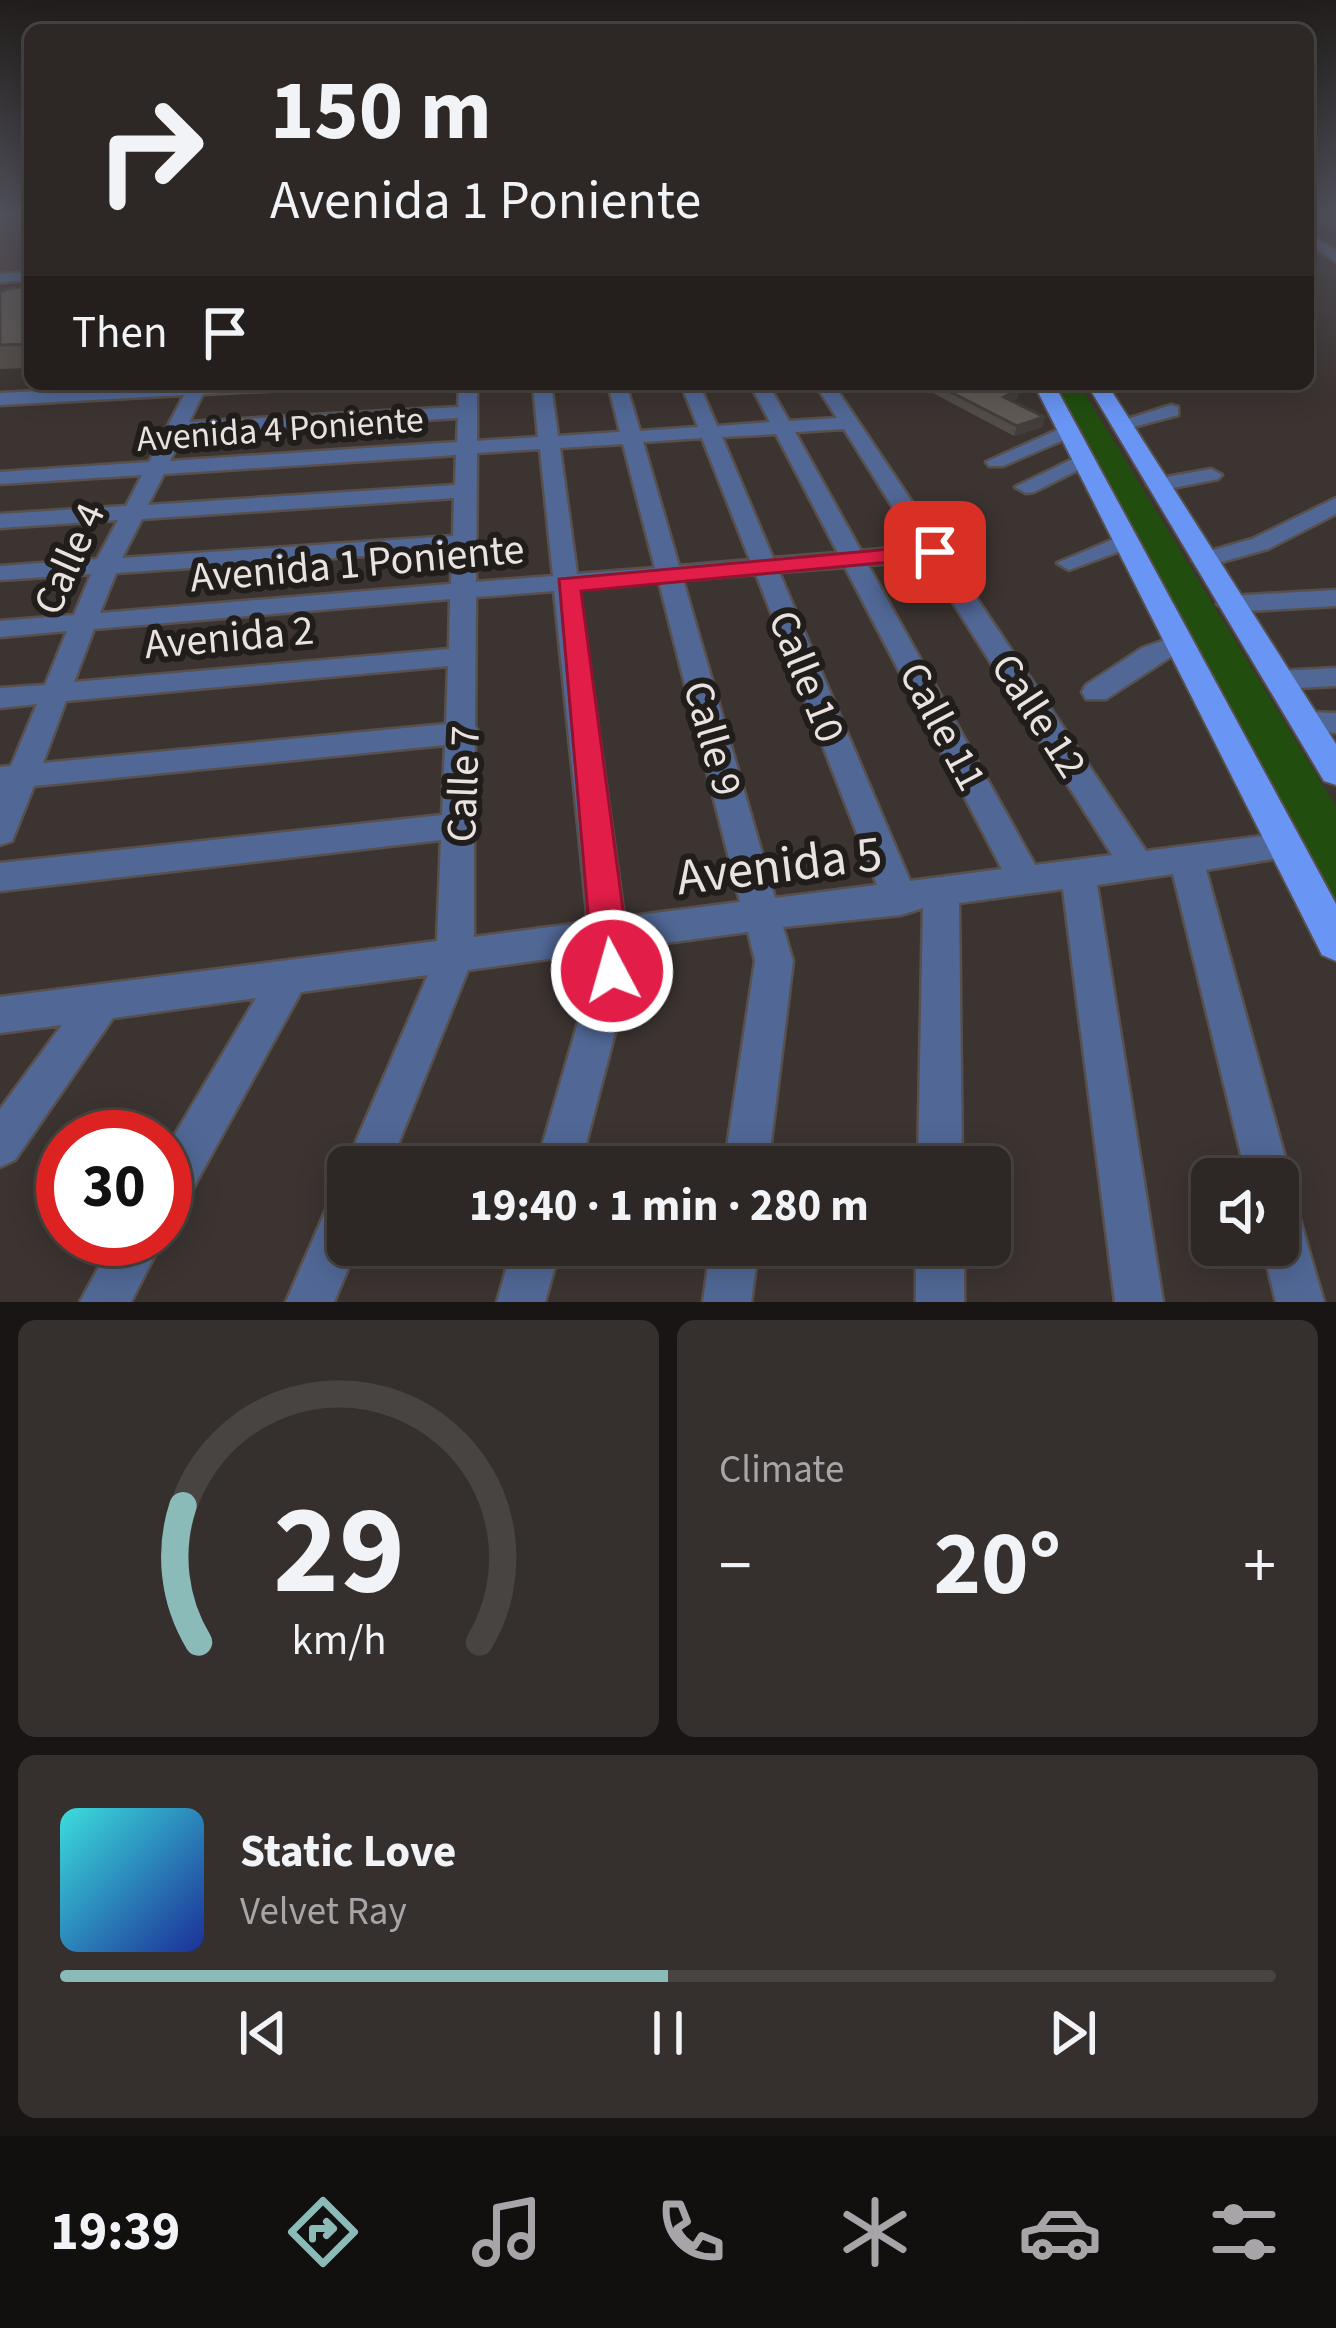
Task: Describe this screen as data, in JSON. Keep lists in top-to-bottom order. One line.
{"streets":{"street":["Avenida 4 Poniente","Calle 4","Avenida 1 Poniente","Avenida 2","Calle 10","Calle 12","Calle 11","Calle 9","Calle 7","Avenida 5"]},"crossings":[["Avenida 4 Poniente","Calle 4"],["Avenida 4 Poniente","Calle 10"],["Avenida 4 Poniente","Calle 12"],["Avenida 4 Poniente","Calle 11"],["Avenida 4 Poniente","Calle 9"],["Avenida 4 Poniente","Calle 7"],["Calle 4","Avenida 1 Poniente"],["Calle 4","Avenida 2"],["Avenida 1 Poniente","Calle 10"],["Avenida 1 Poniente","Calle 12"],["Avenida 1 Poniente","Calle 11"],["Avenida 1 Poniente","Calle 9"],["Avenida 1 Poniente","Calle 7"],["Avenida 2","Calle 7"],["Calle 10","Avenida 5"],["Calle 12","Avenida 5"],["Calle 11","Avenida 5"],["Calle 9","Avenida 5"],["Calle 7","Avenida 5"]],"page":{"turn":["150 m","Avenida 1 Poniente"],"then":"Then","limit":"30","trip":"19:40 · 1 min · 280 m","tile":"Climate","heat":["−","20°","+"],"song":["Static Love","Velvet Ray"],"tabs":"19:39","gauge":["29","km/h"]}}
